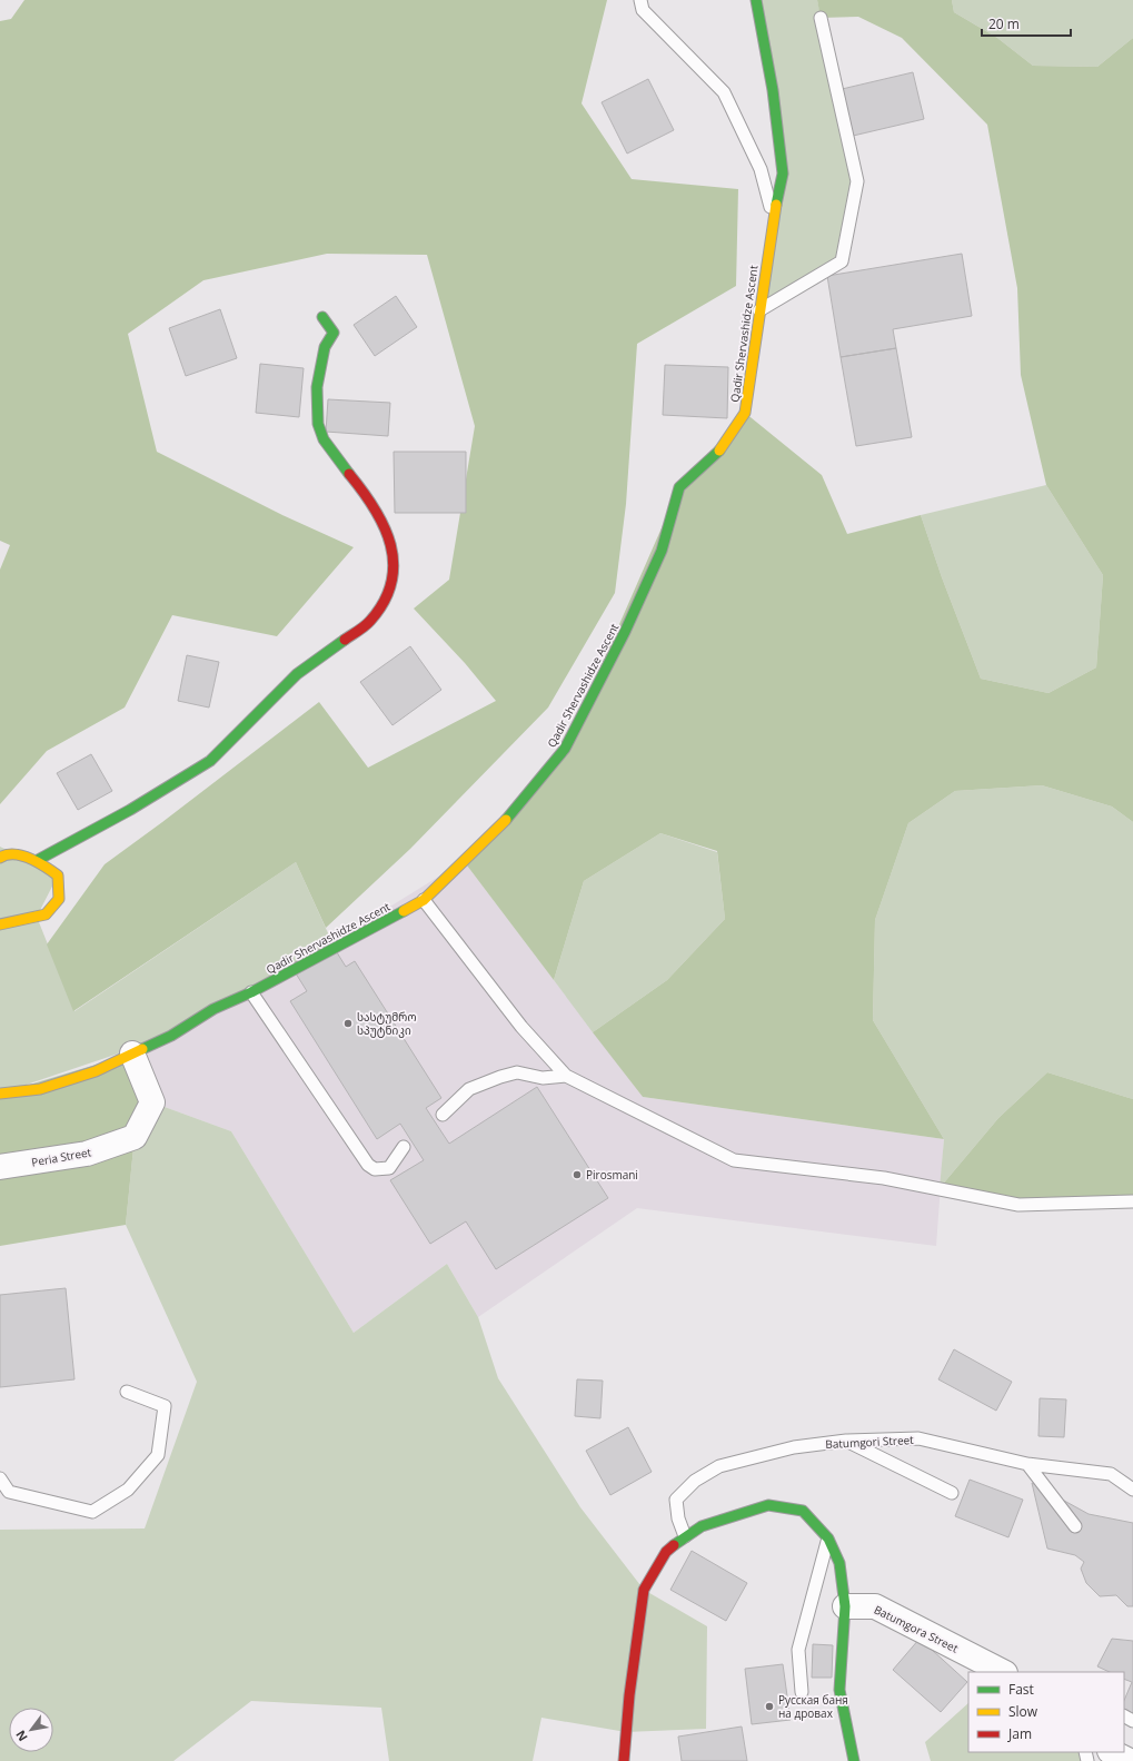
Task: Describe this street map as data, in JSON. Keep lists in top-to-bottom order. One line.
{"streets":{"street":["Qadir Shervashidze Ascent","Peria Street","Batumgora Street"],"lane":["Batumgori Street"]},"crossings":[["Qadir Shervashidze Ascent","Peria Street"]],"places":["სასტუმრო სპუტნიკი","Pirosmani","Русская баня на дровах"],"legend":["Fast","Slow","Jam"],"scale_bar":"20 m","north":"bottom left"}
